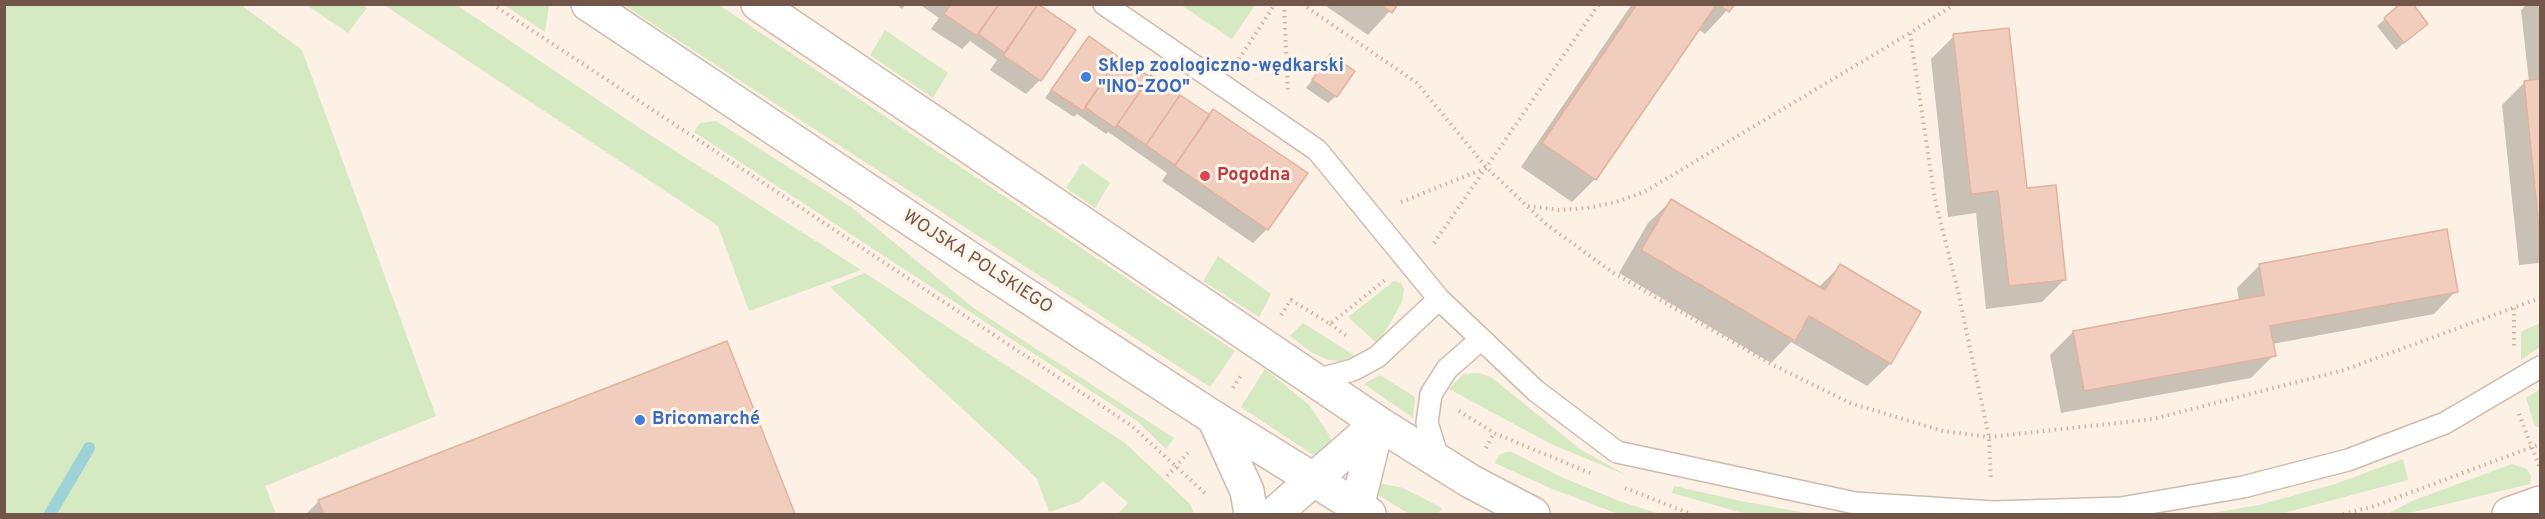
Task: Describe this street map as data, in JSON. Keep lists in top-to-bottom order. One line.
{"streets":{"street":["WOJSKA POLSKIEGO"]},"places":["Sklep zoologiczno-wędkarski \"INO-ZOO\"","Pogodna","Bricomarché"]}
